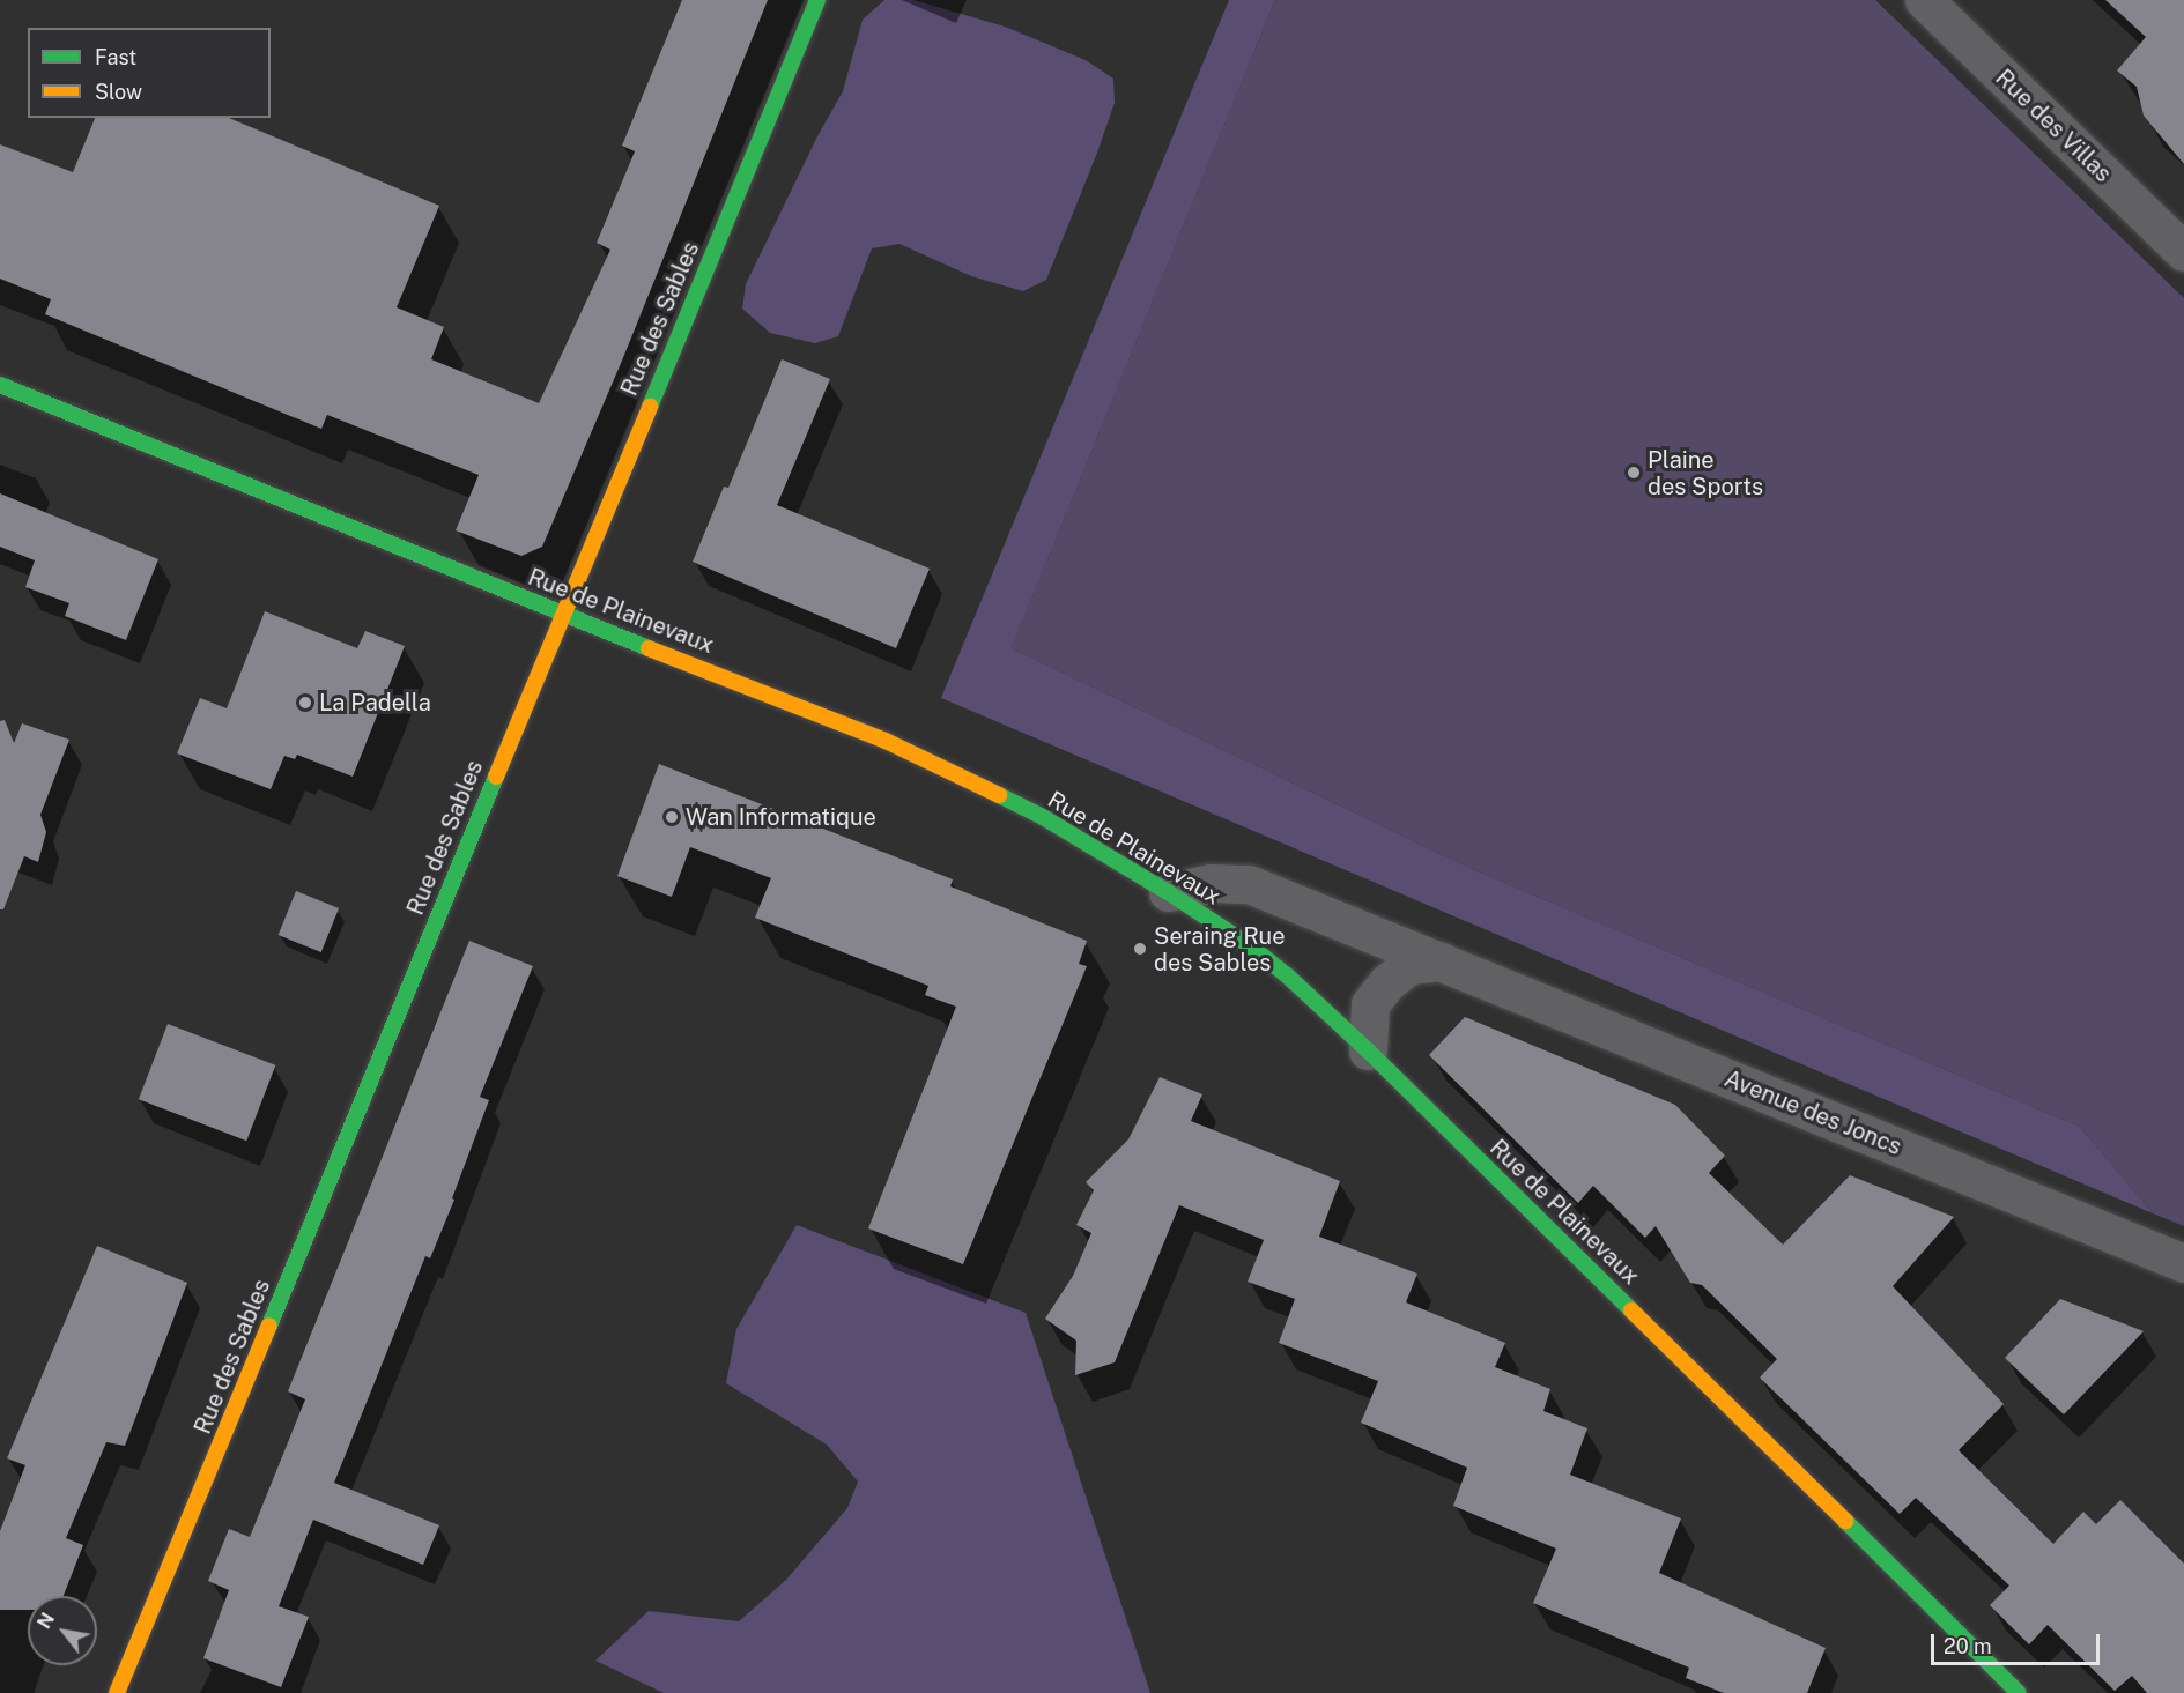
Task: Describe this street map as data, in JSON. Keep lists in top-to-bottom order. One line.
{"streets":{"street":["Rue des Villas","Rue des Sables","Rue de Plainevaux","Avenue des Joncs"]},"crossings":[["Rue des Sables","Rue de Plainevaux"],["Rue de Plainevaux","Avenue des Joncs"]],"places":["Plaine des Sports","La Padella","Wan Informatique","Seraing Rue des Sables"],"legend":["Fast","Slow"],"scale_bar":"20 m","north":"top left"}
